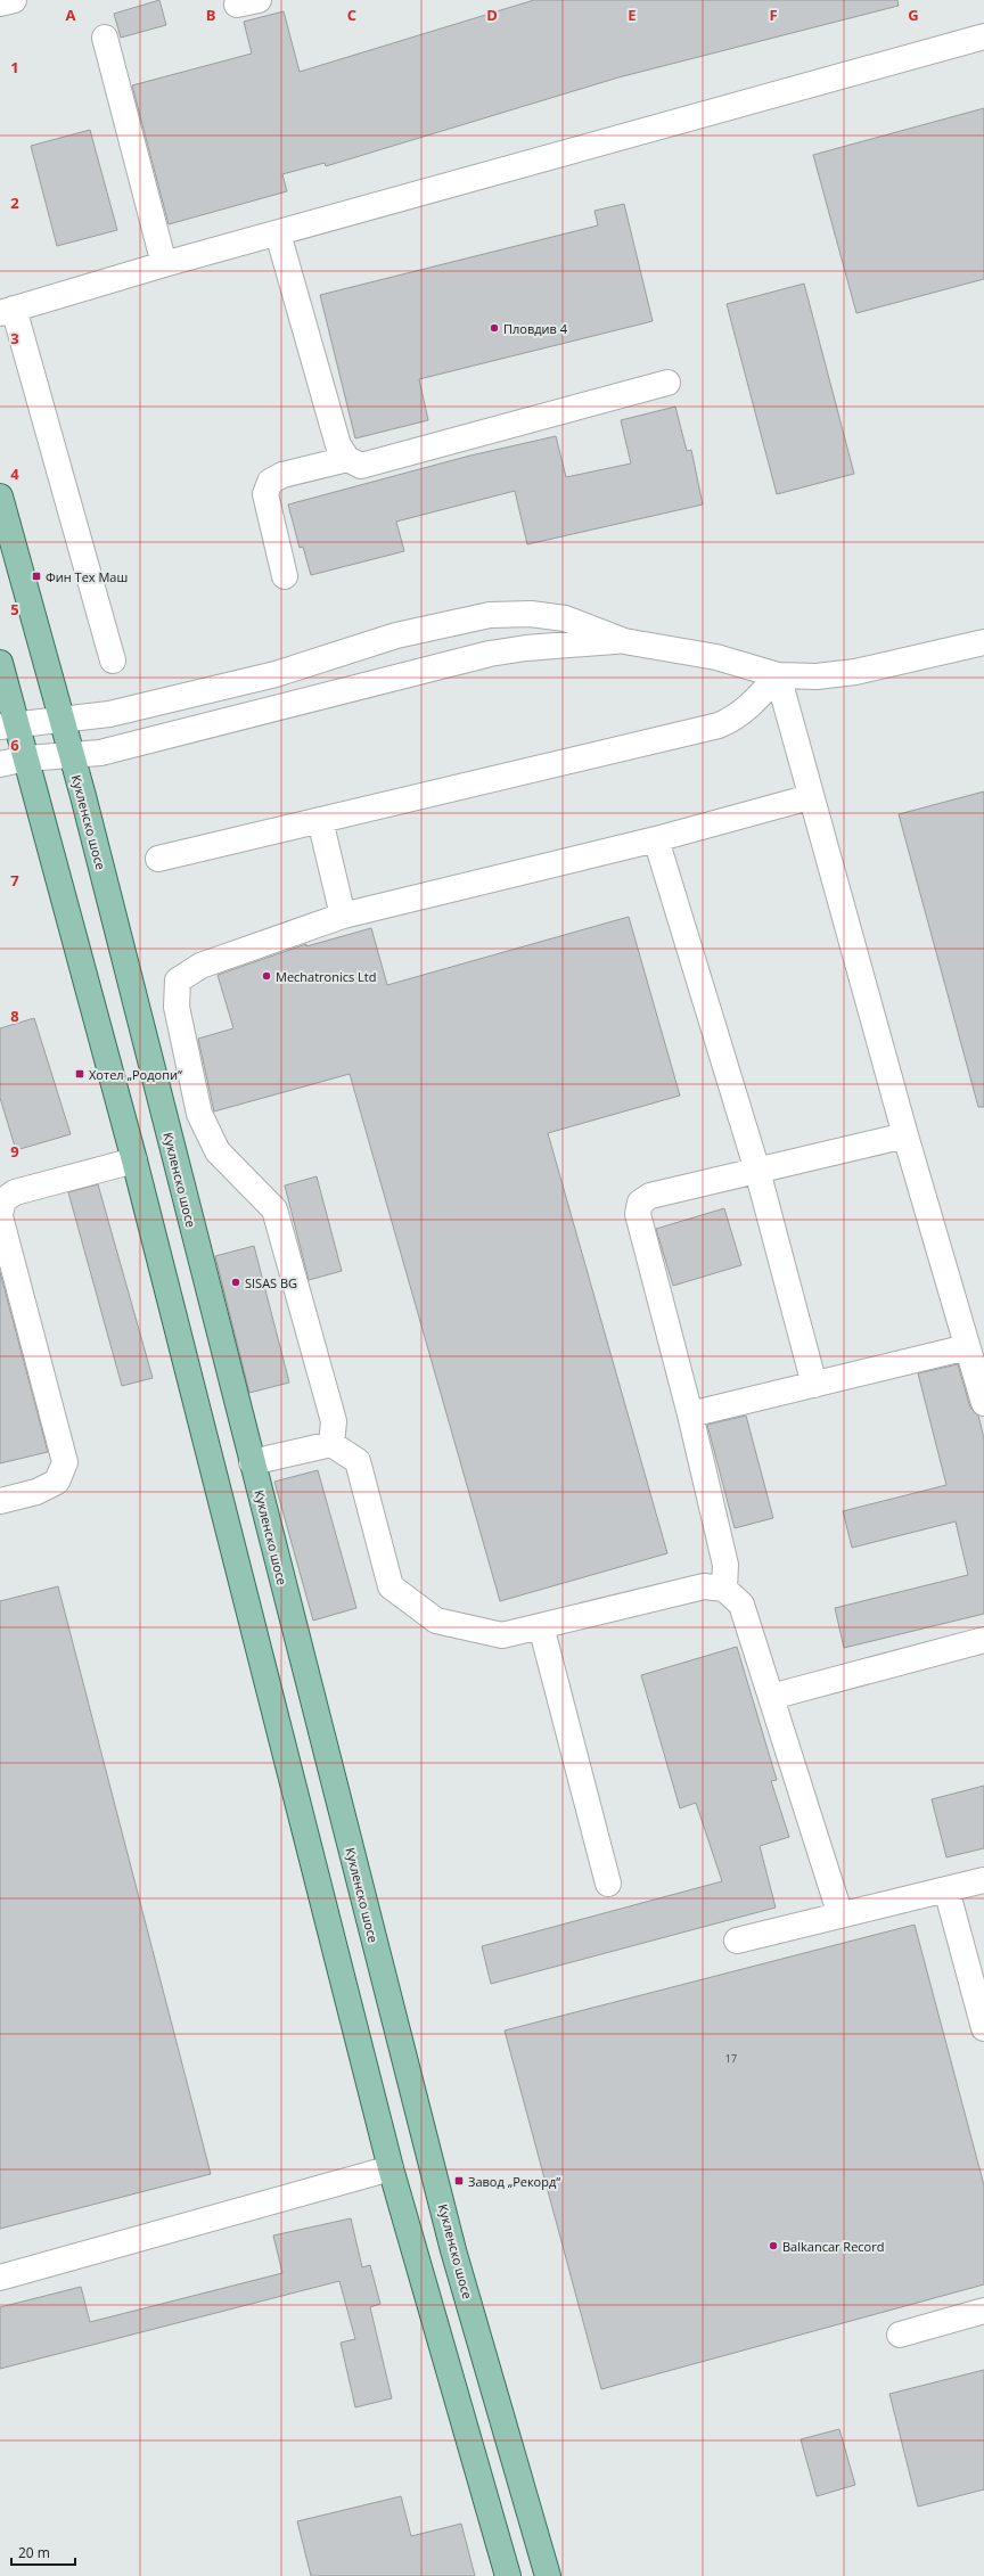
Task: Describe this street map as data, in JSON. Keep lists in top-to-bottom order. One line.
{"streets":{"main road":["Кукленско шосе"]},"places":{"other":["Пловдив 4","Mechatronics Ltd","SISAS BG","Balkancar Record"],"transit":["Фин Тех Маш","Хотел „Родопи“","Завод „Рекорд“"]},"house_numbers":["17"],"scale_bar":"20 m","grid":{"columns":["A","B","C","D","E","F","G"],"rows":["1","2","3","4","5","6","7","8","9"]}}
